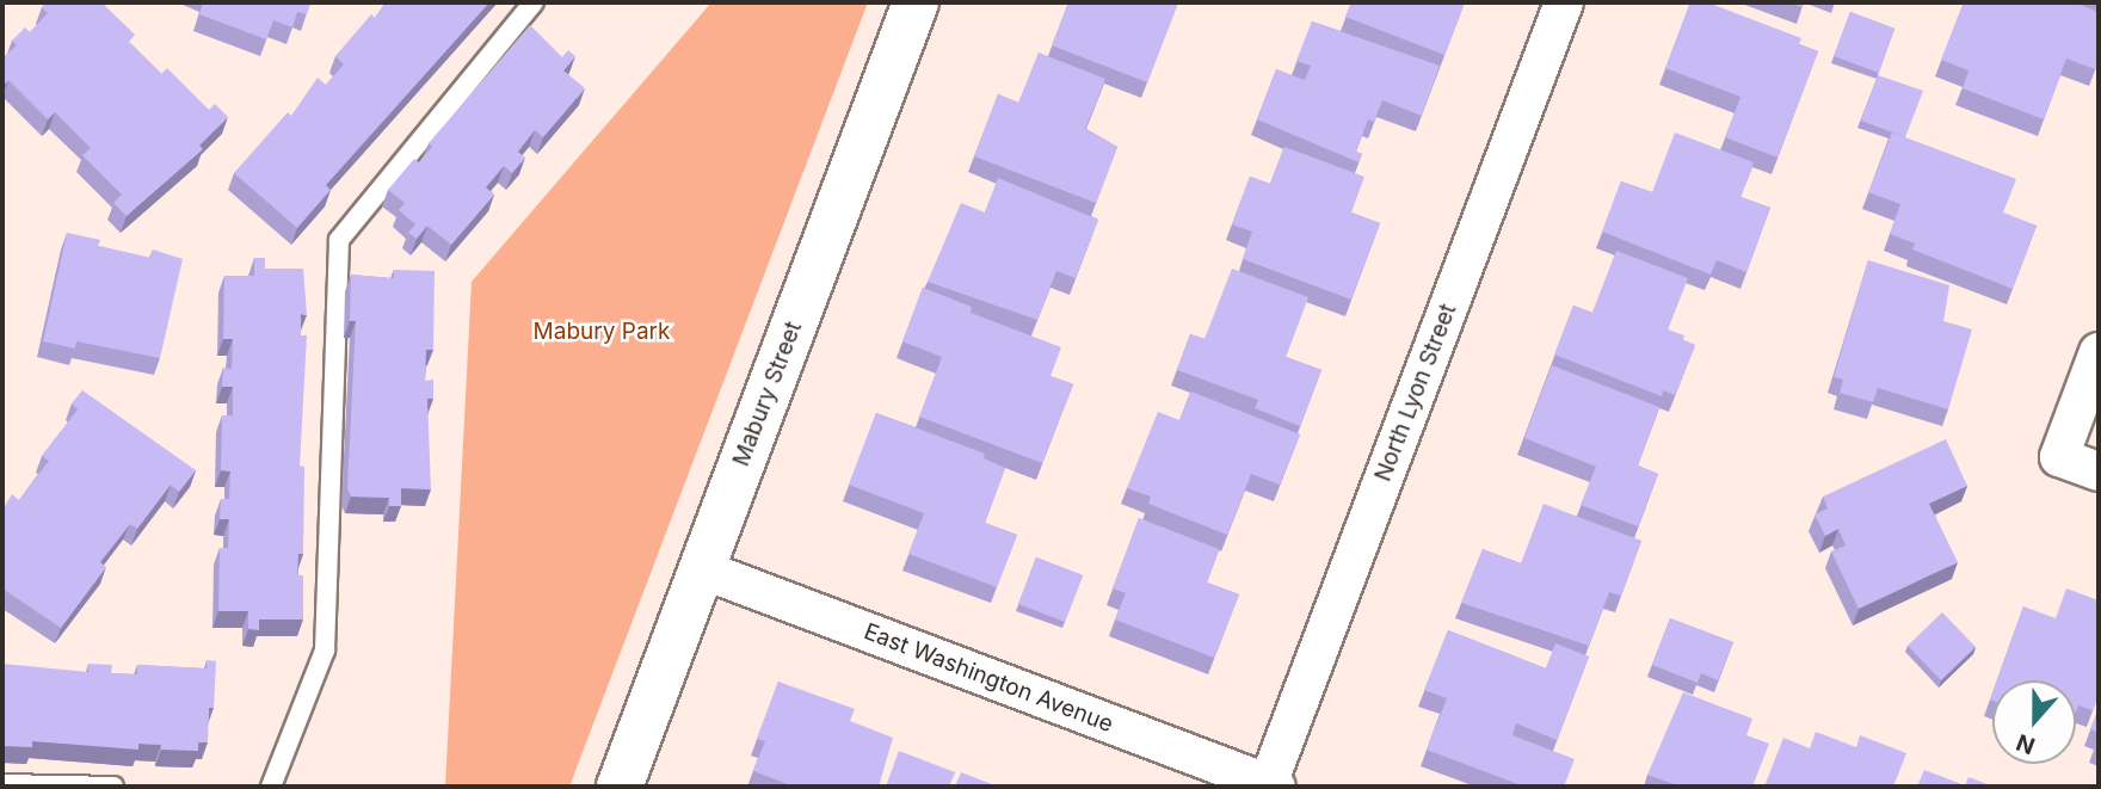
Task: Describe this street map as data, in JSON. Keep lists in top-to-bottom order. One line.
{"streets":{"street":["North Lyon Street","Mabury Street","East Washington Avenue"]},"crossings":[["North Lyon Street","East Washington Avenue"],["Mabury Street","East Washington Avenue"]],"parks":["Mabury Park"],"north":"bottom"}
